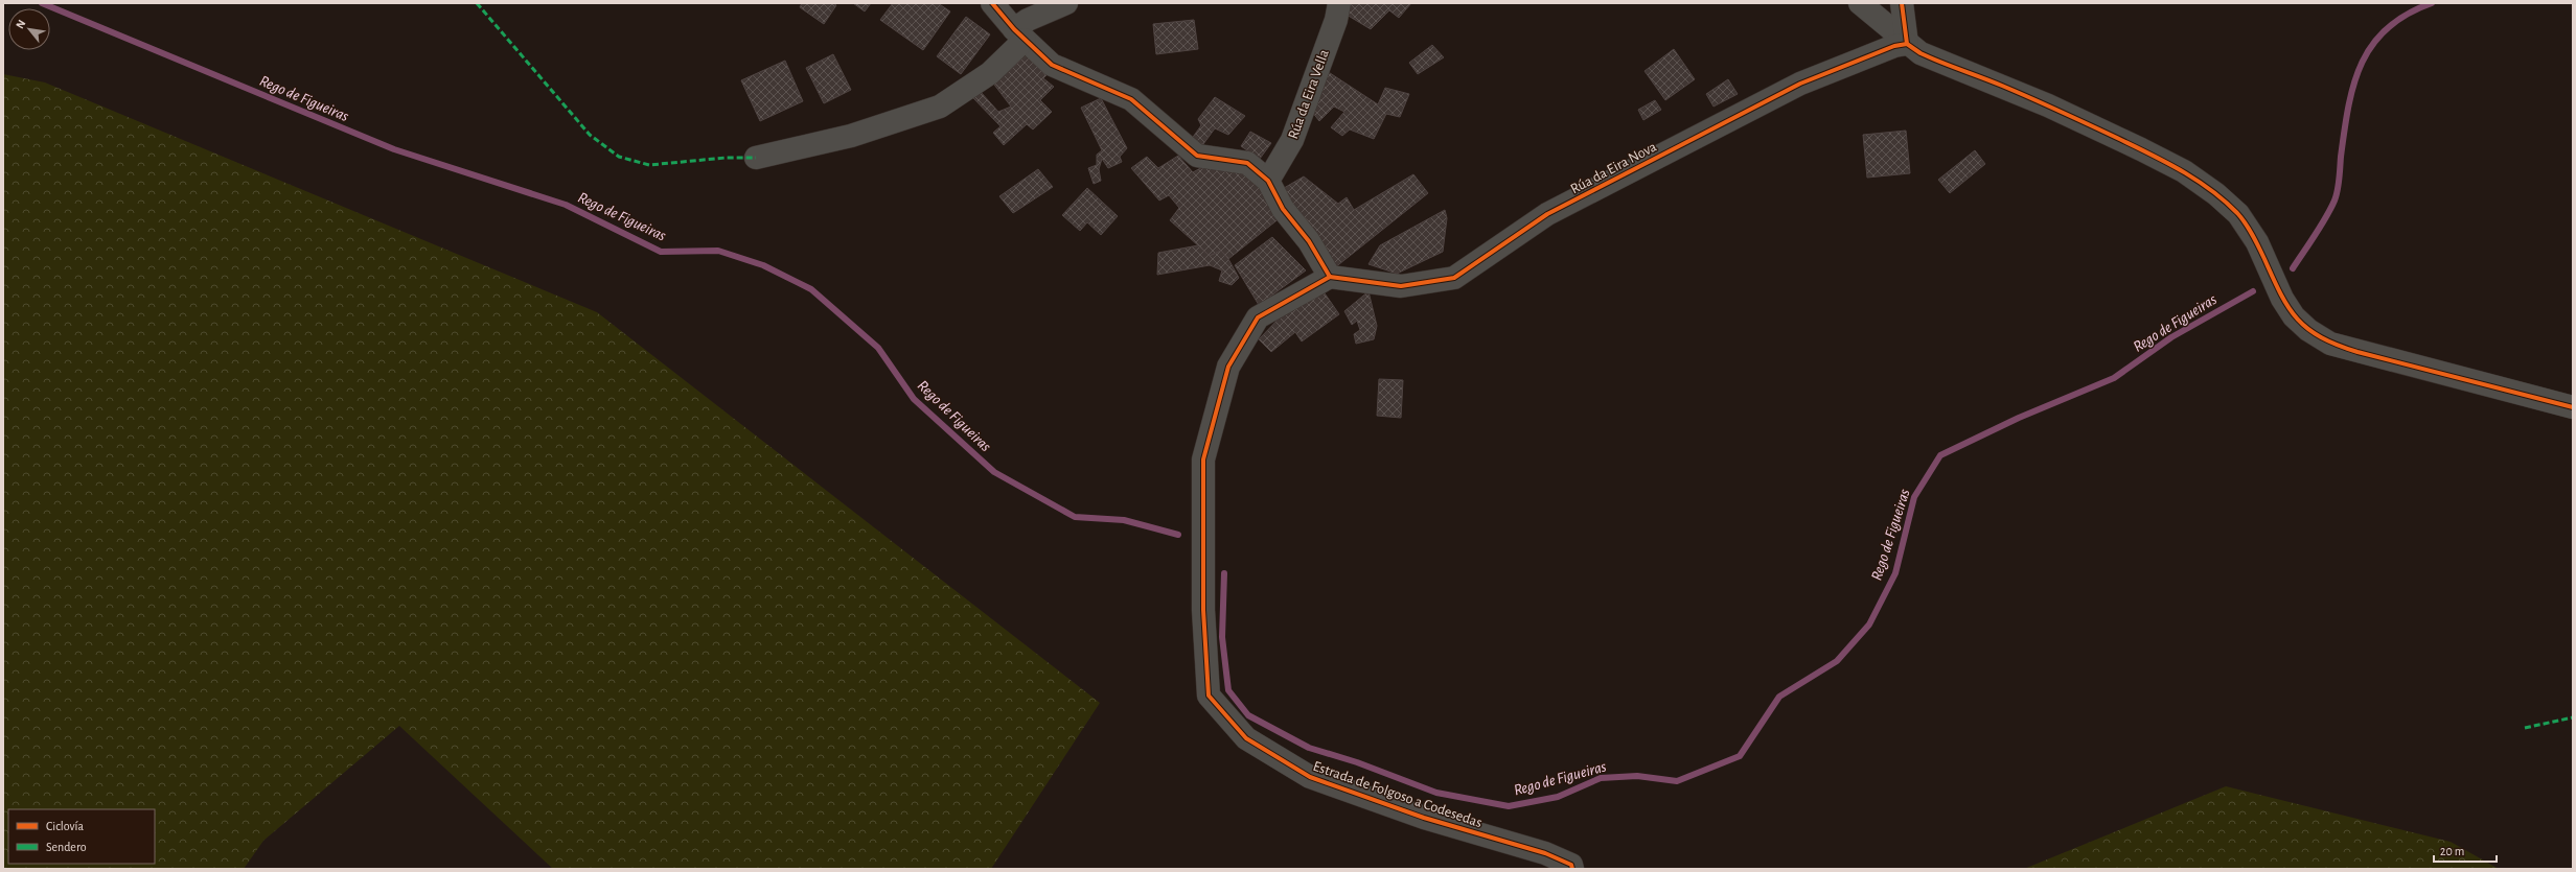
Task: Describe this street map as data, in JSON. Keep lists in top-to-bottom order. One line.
{"streets":{"street":["Rúa da Eira Vella","Rúa da Eira Nova","Estrada de Folgoso a Codesedas"]},"crossings":[["Rúa da Eira Nova","Estrada de Folgoso a Codesedas"]],"water":["Rego de Figueiras"],"legend":["Ciclovía","Sendero"],"scale_bar":"20 m","north":"top left"}
